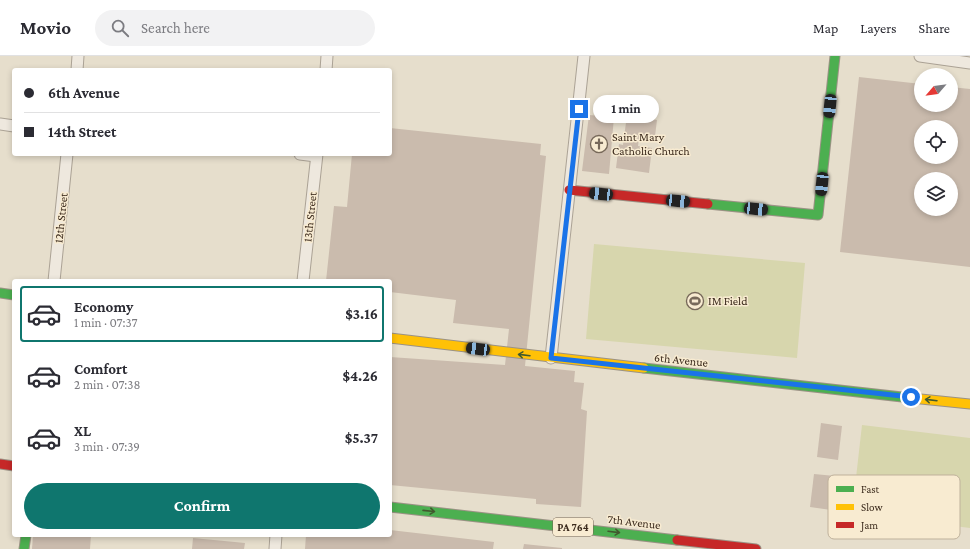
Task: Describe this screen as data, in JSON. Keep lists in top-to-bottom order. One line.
{"streets":{"main road":["6th Avenue","7th Avenue","PA 764"],"street":["13th Street","12th Street"]},"one_way":["6th Avenue","7th Avenue"],"places":{"church":["Saint Mary Catholic Church"],"sports":["IM Field"]},"legend":["Fast","Slow","Jam"],"north":"bottom left","page":{"header":"Movio","search":"Search here","nav":["Map","Layers","Share"],"banner":["6th Avenue","14th Street"],"bubble":"1 min","list":[{"name":"Economy","note":"1 min · 07:37","value":"$3.16"},{"name":"Comfort","note":"2 min · 07:38","value":"$4.26"},{"name":"XL","note":"3 min · 07:39","value":"$5.37"}],"buttons":"Confirm"}}
